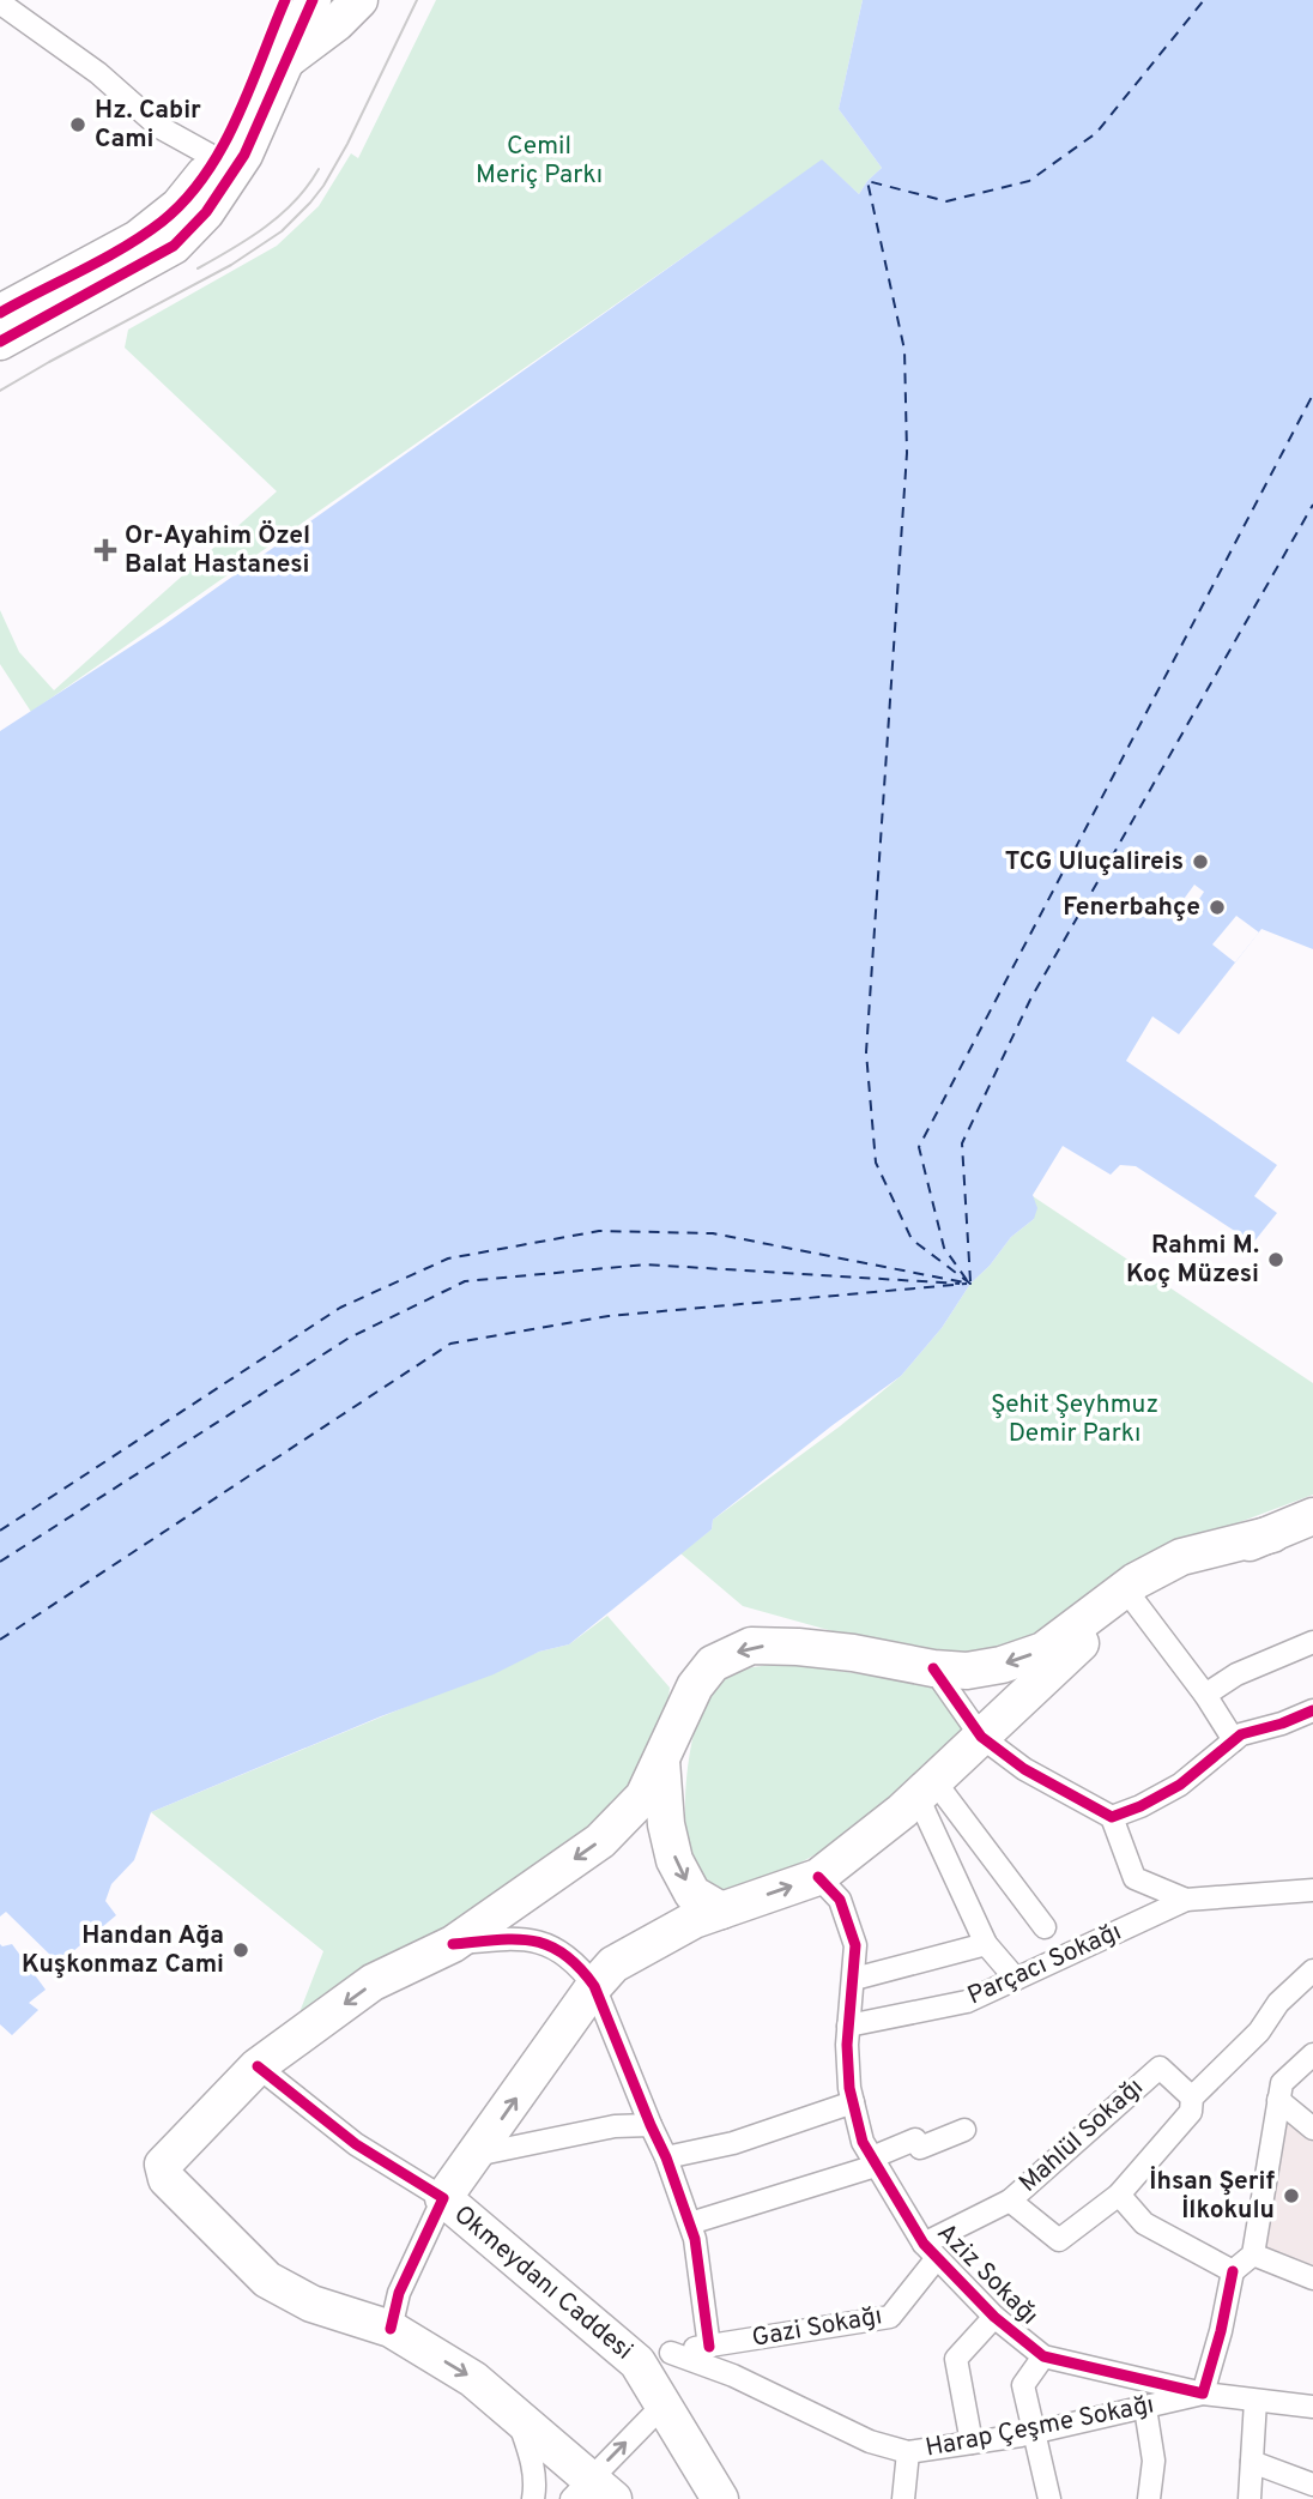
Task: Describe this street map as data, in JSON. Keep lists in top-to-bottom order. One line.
{"streets":{"main road":["Okmeydanı Caddesi"],"street":["Parçacı Sokağı","Mahlül Sokağı","Aziz Sokağı","Gazi Sokağı","Harap Çeşme Sokağı"]},"crossings":[["Parçacı Sokağı","Aziz Sokağı"],["Aziz Sokağı","Gazi Sokağı"],["Aziz Sokağı","Harap Çeşme Sokağı"],["Gazi Sokağı","Harap Çeşme Sokağı"]],"parks":["Cemil Meriç Parkı","Şehit Şeyhmuz Demir Parkı"],"places":{"other":["Hz. Cabir Cami","TCG Uluçalireis","Fenerbahçe","Rahmi M. Koç Müzesi","Handan Ağa Kuşkonmaz Cami","İhsan Şerif İlkokulu"],"health":["Or-Ayahim Özel Balat Hastanesi"]}}
